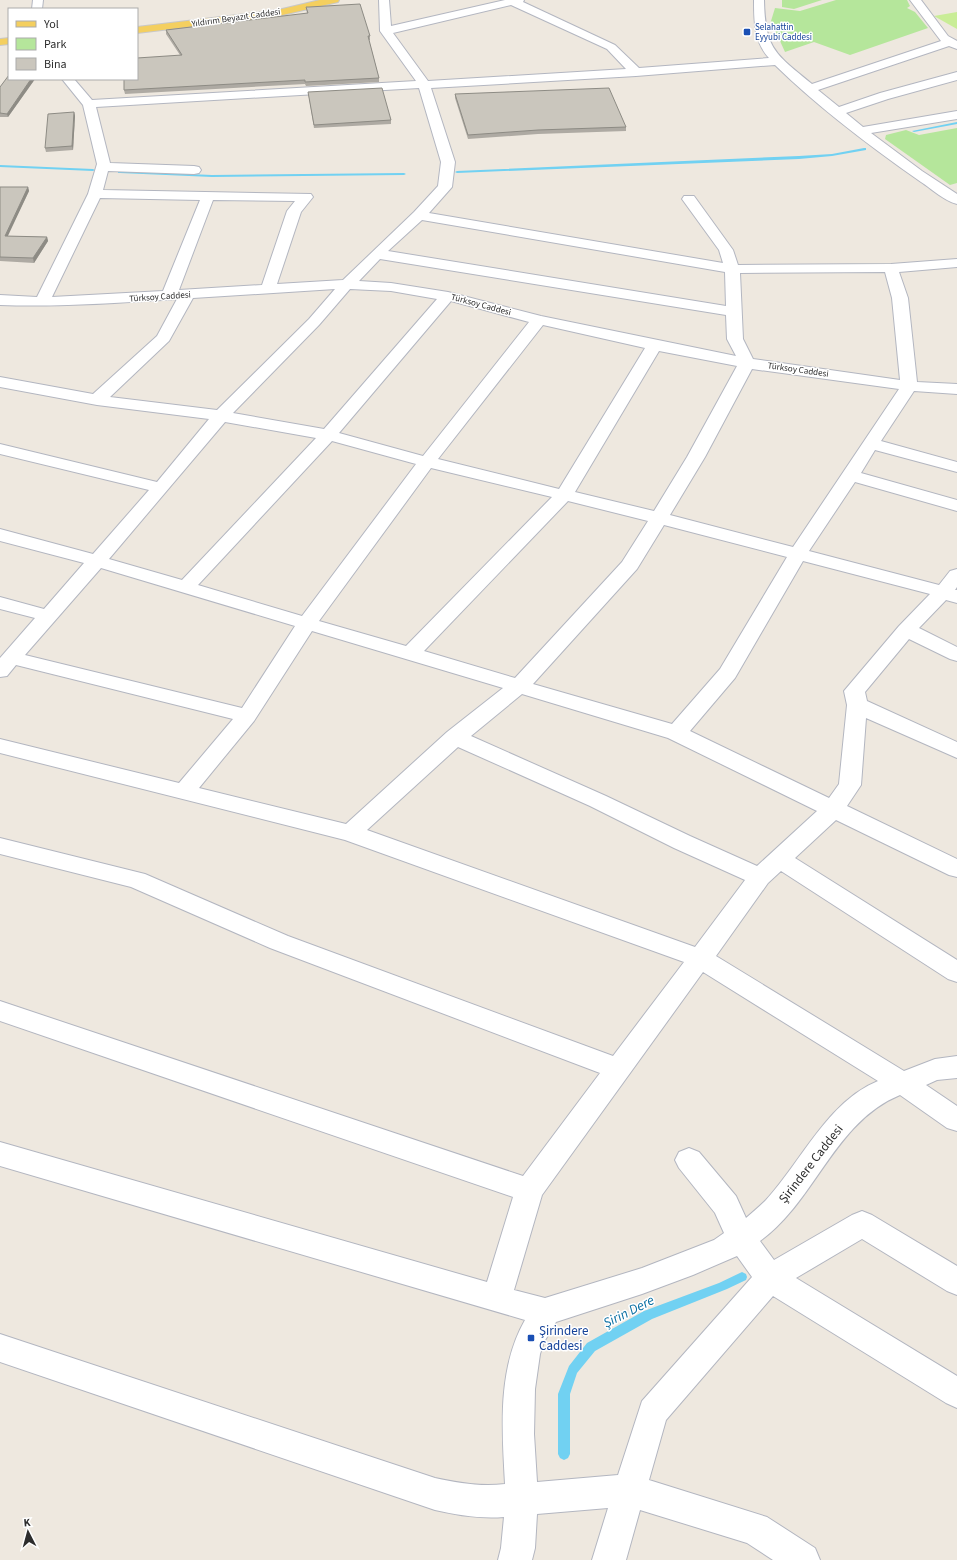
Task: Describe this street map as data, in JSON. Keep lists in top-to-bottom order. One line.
{"streets":{"main road":["Yıldırım Beyazıt Caddesi"],"street":["Türksoy Caddesi","Şirindere Caddesi"]},"water":["Şirin Dere"],"places":{"transit":["Selahattin Eyyubi Caddesi","Şirindere Caddesi"]},"legend":["Yol","Park","Bina"],"north":"top"}
